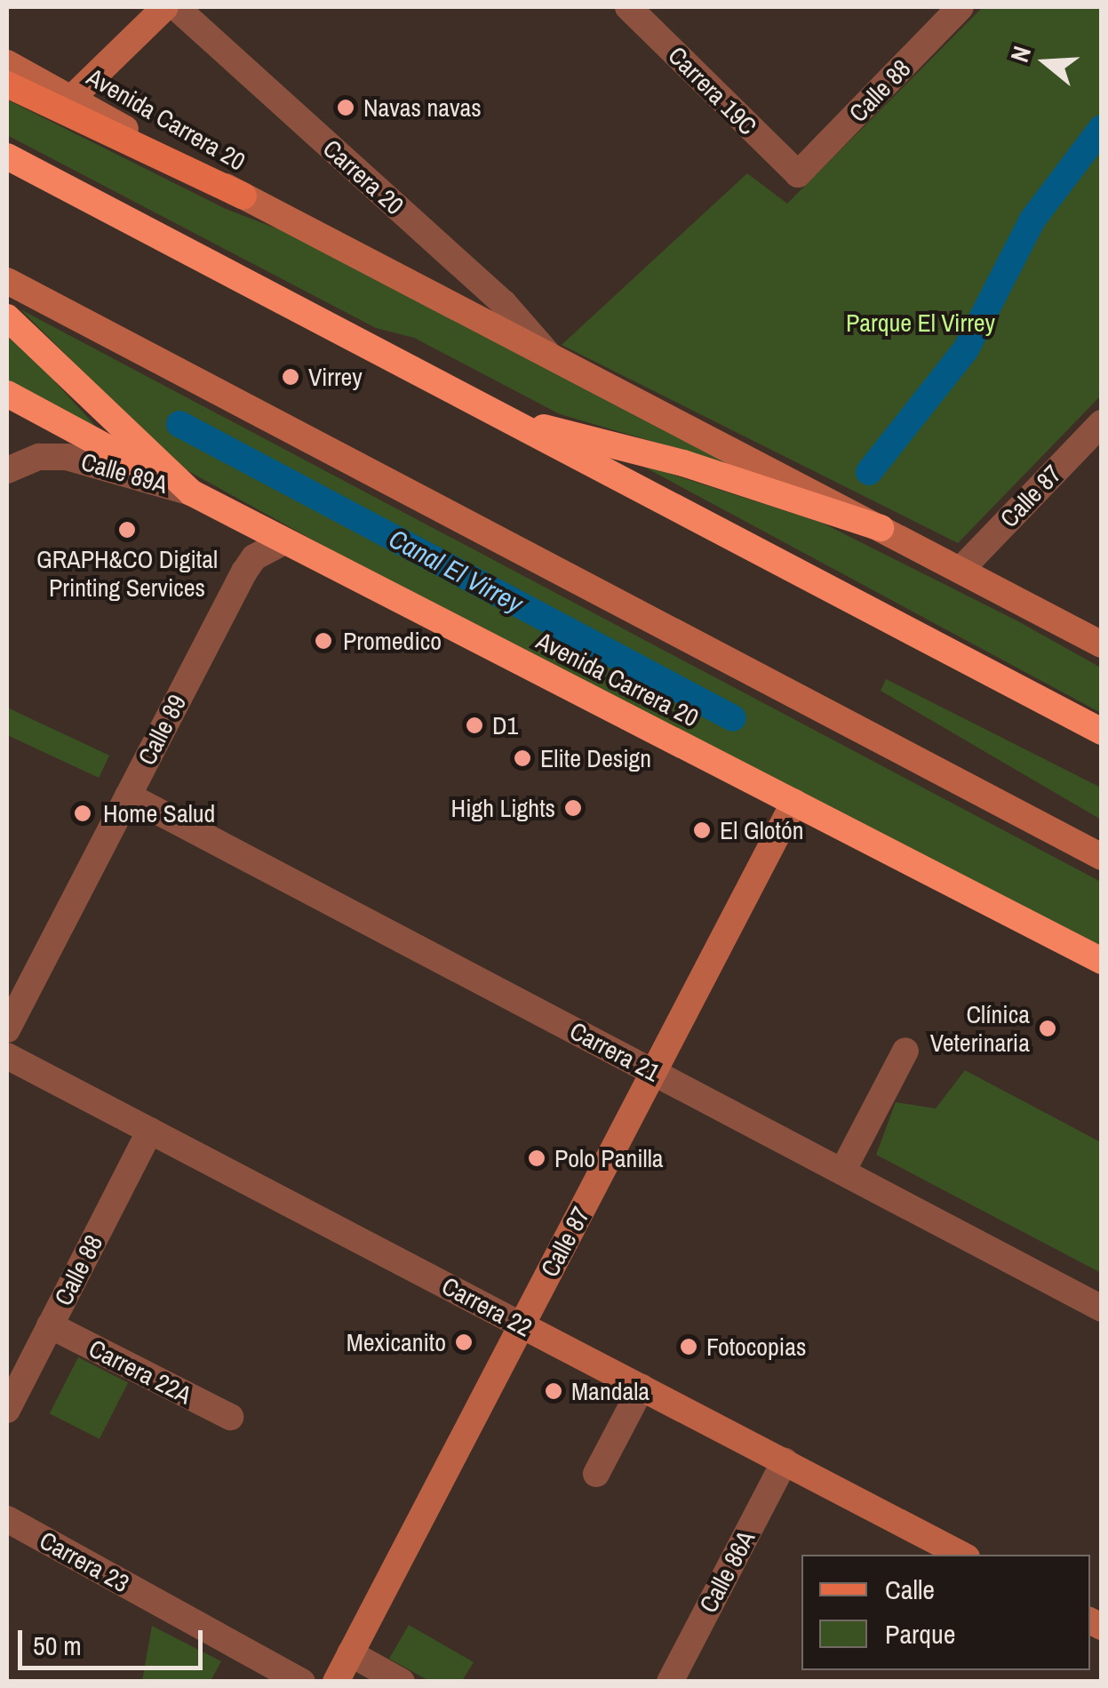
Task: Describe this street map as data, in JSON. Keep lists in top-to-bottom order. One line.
{"streets":{"highway":["Avenida Carrera 20"],"main road":["Calle 87","Carrera 22"],"street":["Carrera 19C","Calle 88","Carrera 20","Calle 89A","Calle 89","Carrera 21","Carrera 22A","Carrera 23","Calle 86A"]},"crossings":[["Carrera 19C","Calle 88"],["Calle 88","Carrera 22"],["Calle 88","Carrera 22A"],["Avenida Carrera 20","Carrera 20"],["Avenida Carrera 20","Calle 89A"],["Avenida Carrera 20","Calle 87"],["Avenida Carrera 20","Calle 89"],["Calle 87","Carrera 21"],["Calle 87","Carrera 22"],["Calle 89","Carrera 21"],["Carrera 22","Calle 86A"]],"water":["Canal El Virrey"],"parks":["Parque El Virrey"],"places":["Navas navas","Virrey","GRAPH&CO Digital Printing Services","Promedico","D1","Elite Design","High Lights","Home Salud","El Glotón","Clínica Veterinaria","Polo Panilla","Mexicanito","Fotocopias","Mandala"],"legend":["Calle","Parque"],"scale_bar":"50 m","north":"left"}
